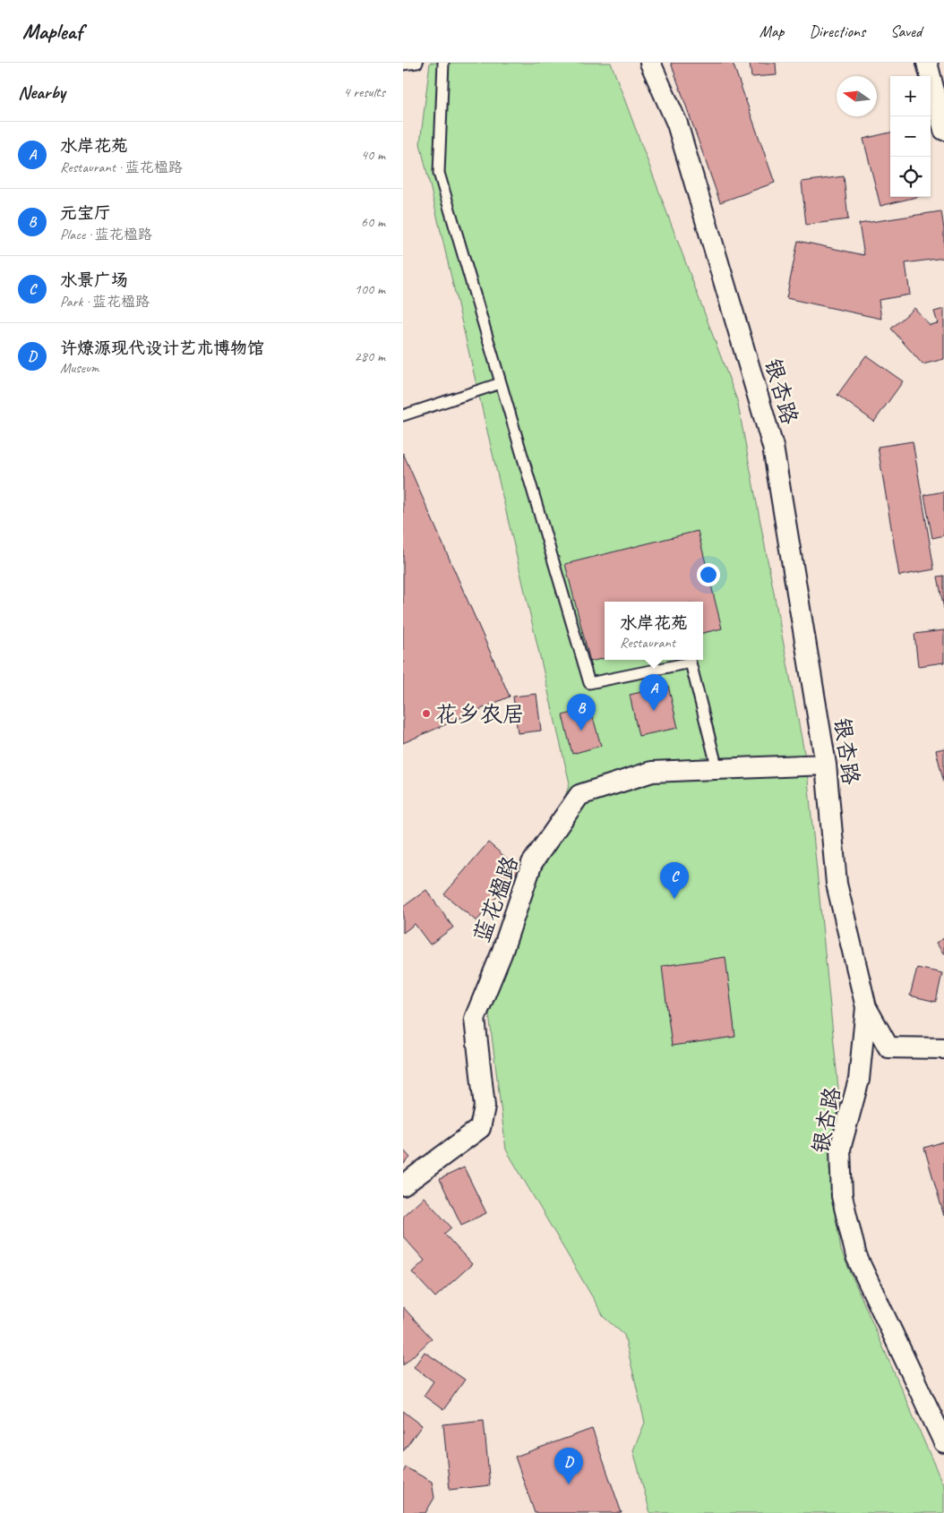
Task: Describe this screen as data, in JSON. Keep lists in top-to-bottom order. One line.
{"streets":{"street":["银杏路","蓝花楹路"]},"crossings":[["银杏路","蓝花楹路"]],"places":["花乡农居"],"north":"left","page":{"header":"Mapleaf","nav":["Map","Directions","Saved"],"heading":["Nearby","4 results"],"map_buttons":["+","−"],"list":[{"mark":"A","name":"水岸花苑","note":"Restaurant · 蓝花楹路","value":"40 m"},{"mark":"B","name":"元宝厅","note":"Place · 蓝花楹路","value":"60 m"},{"mark":"C","name":"水景广场","note":"Park · 蓝花楹路","value":"100 m"},{"mark":"D","name":"许燎源现代设计艺术博物馆","note":"Museum","value":"280 m"}],"popup":["水岸花苑","Restaurant"],"pins":["A","B","C","D"]}}
